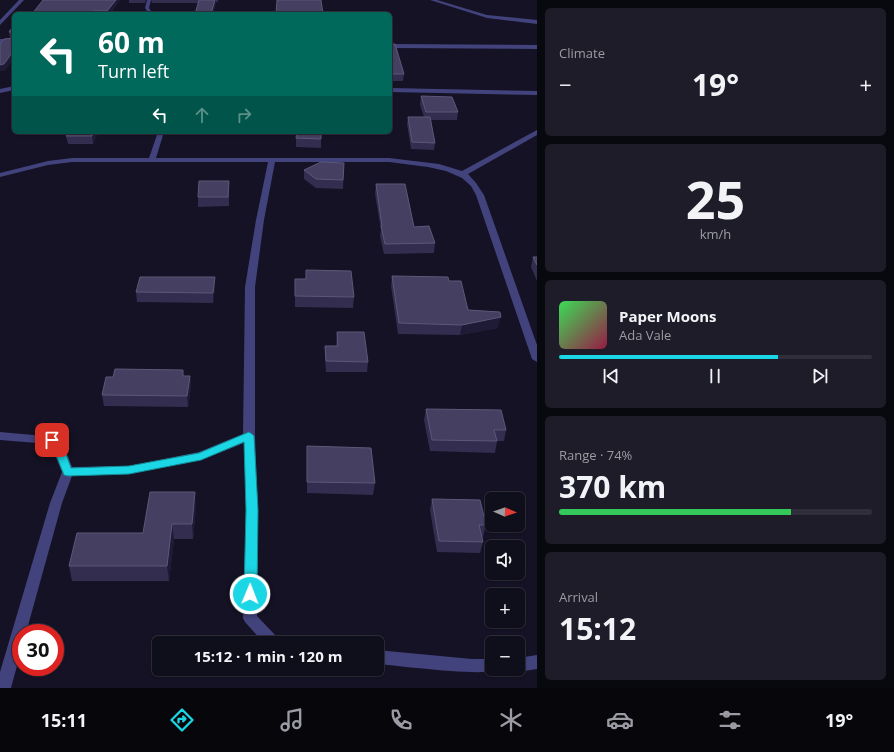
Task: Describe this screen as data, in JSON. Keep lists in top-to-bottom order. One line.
{"north":"right","page":{"tile":["Climate",["25","km/h"],["Range · 74%","370 km"],["Arrival","15:12"]],"turn":["60 m","Turn left"],"heat":["−","19°","+"],"song":["Paper Moons","Ada Vale"],"map_buttons":["+","−"],"limit":"30","trip":"15:12 · 1 min · 120 m","tabs":["15:11","19°"]}}
